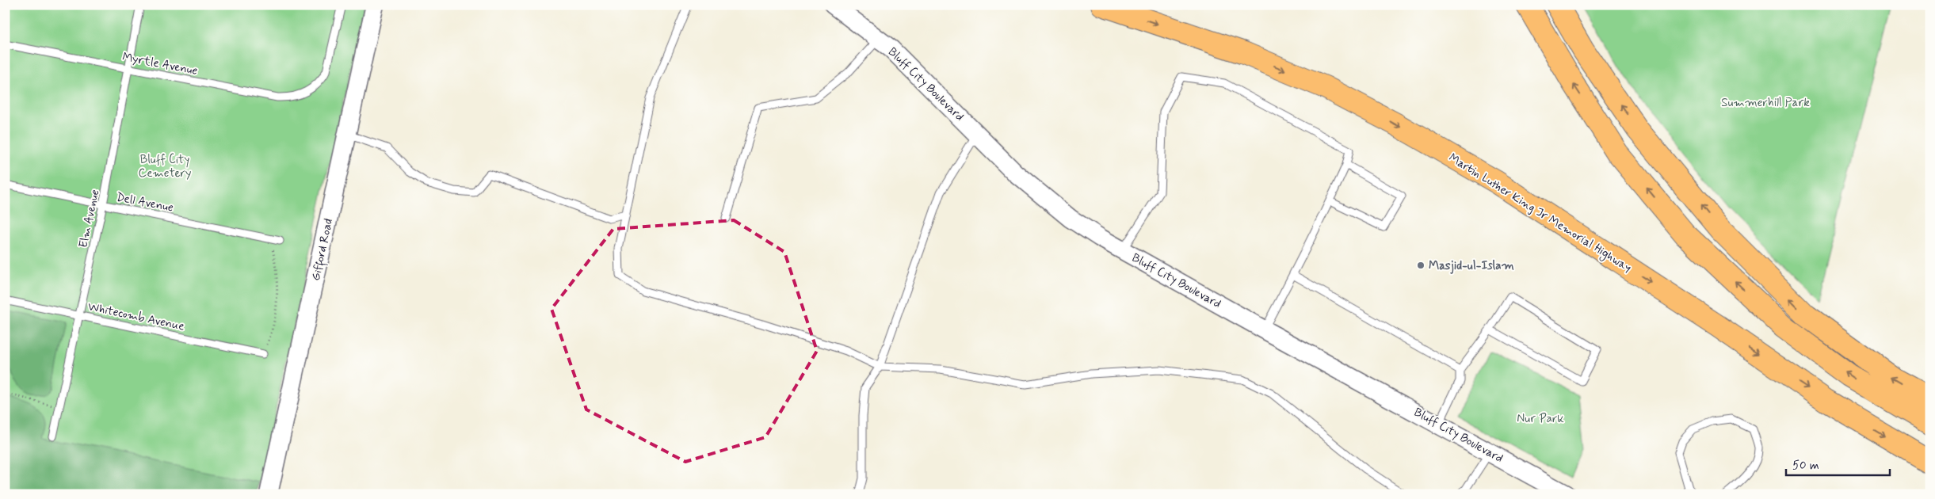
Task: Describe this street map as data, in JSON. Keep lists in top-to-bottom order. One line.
{"streets":{"highway":["Martin Luther King Jr Memorial Highway"],"street":["Bluff City Boulevard","Gifford Road"],"lane":["Myrtle Avenue","Dell Avenue","Elm Avenue","Whitecomb Avenue"]},"crossings":[["Myrtle Avenue","Elm Avenue"],["Dell Avenue","Elm Avenue"],["Elm Avenue","Whitecomb Avenue"]],"parks":["Summerhill Park","Bluff City Cemetery","Nur Park"],"places":["Masjid-ul-Islam"],"scale_bar":"50 m"}
